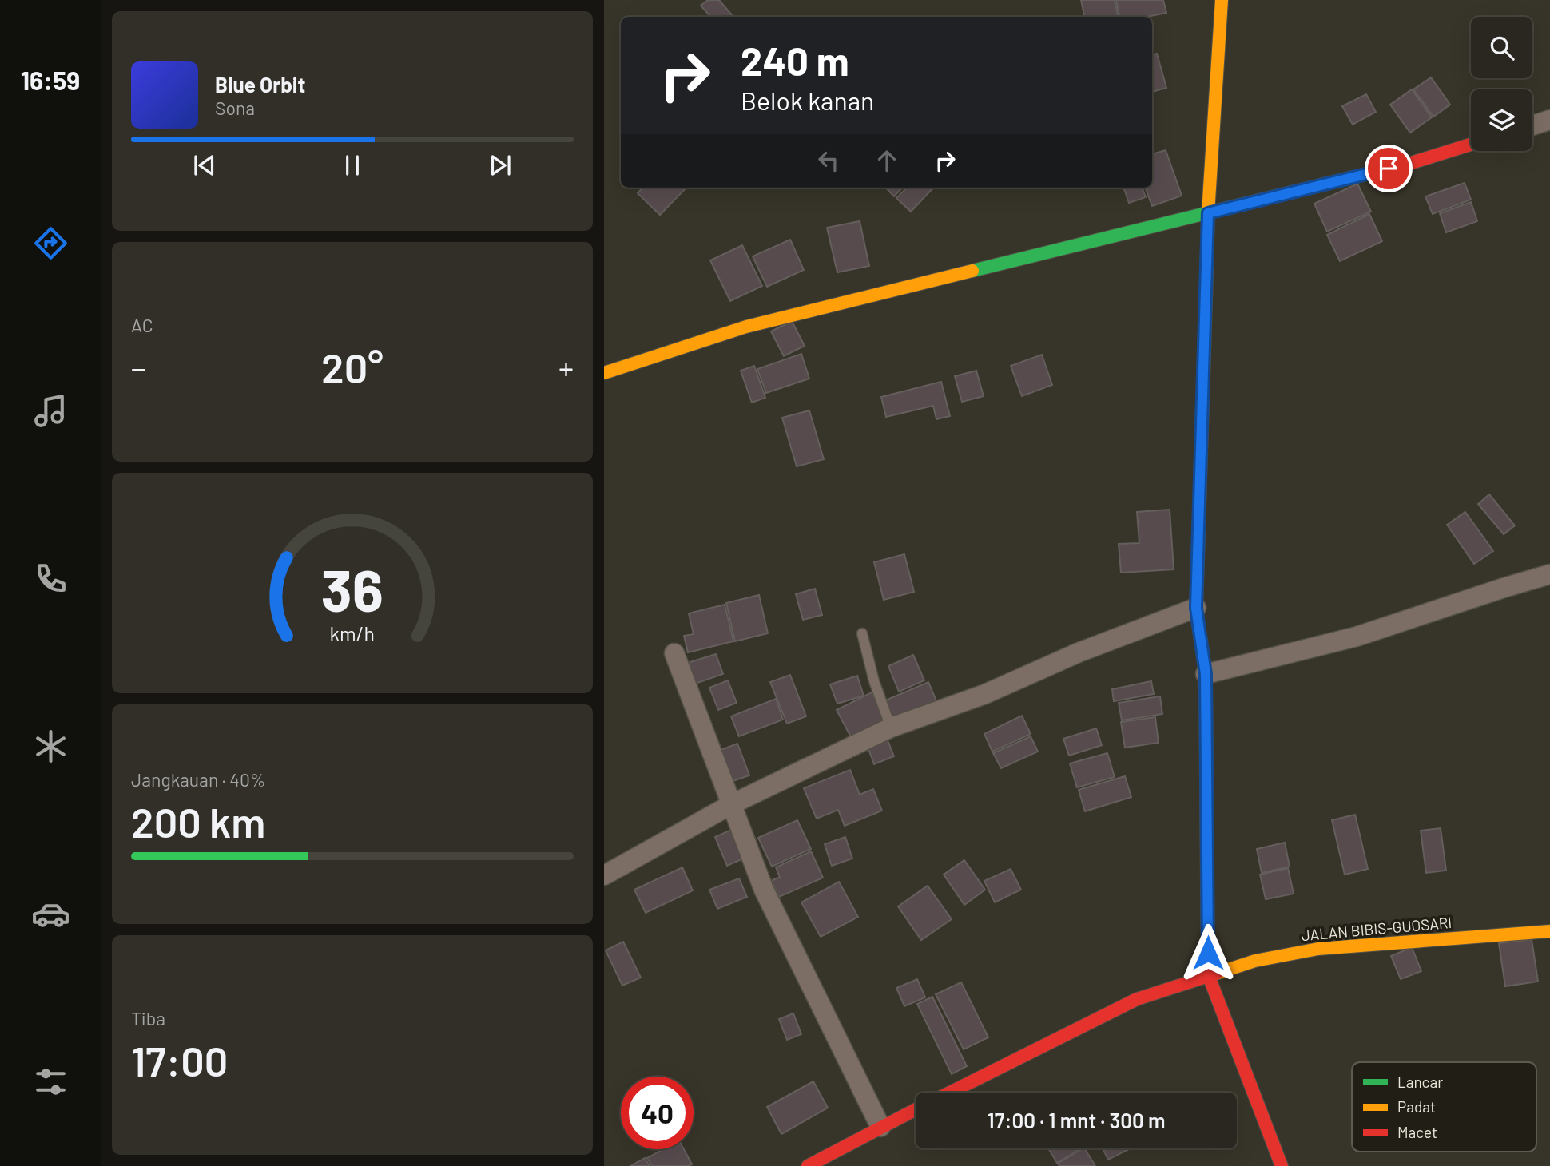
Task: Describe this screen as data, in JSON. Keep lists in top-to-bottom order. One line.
{"streets":{"street":["JALAN BIBIS-GUOSARI"]},"legend":["Lancar","Padat","Macet"],"page":{"tabs":"16:59","turn":["240 m","Belok kanan"],"song":["Blue Orbit","Sona"],"tile":["AC",["Jangkauan · 40%","200 km"],["Tiba","17:00"]],"heat":["−","20°","+"],"limit":"40","trip":"17:00 · 1 mnt · 300 m","gauge":["36","km/h"]}}
